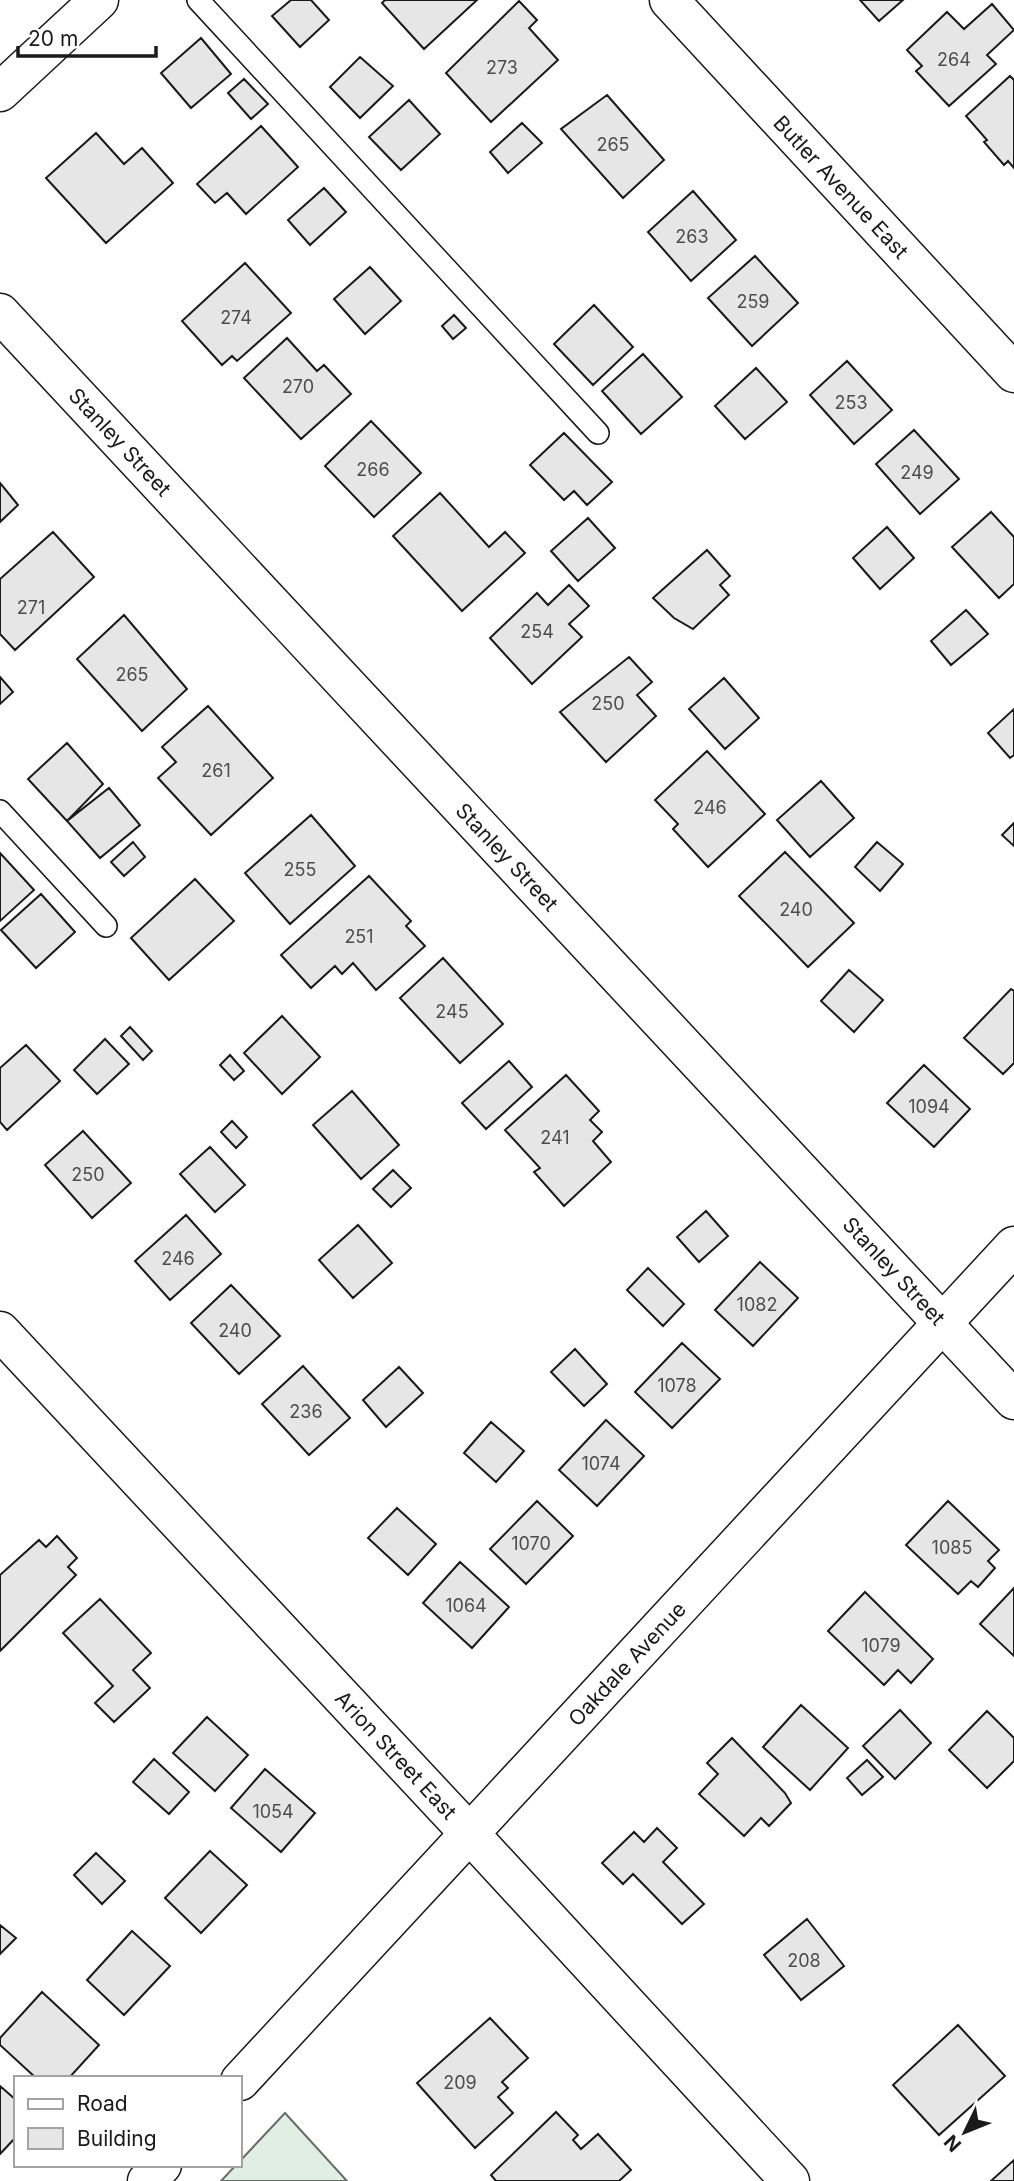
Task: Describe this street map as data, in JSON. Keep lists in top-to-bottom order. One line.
{"streets":{"street":["Butler Avenue East","Stanley Street","Oakdale Avenue","Arion Street East"]},"crossings":[["Stanley Street","Oakdale Avenue"],["Oakdale Avenue","Arion Street East"]],"house_numbers":["264","273","265","263","259","274","270","253","266","249","271","254","265","250","261","246","255","240","251","245","1094","241","250","246","1082","240","1078","236","1074","1070","1085","1064","1079","1054","208","209"],"legend":["Road","Building"],"scale_bar":"20 m","north":"bottom left"}
